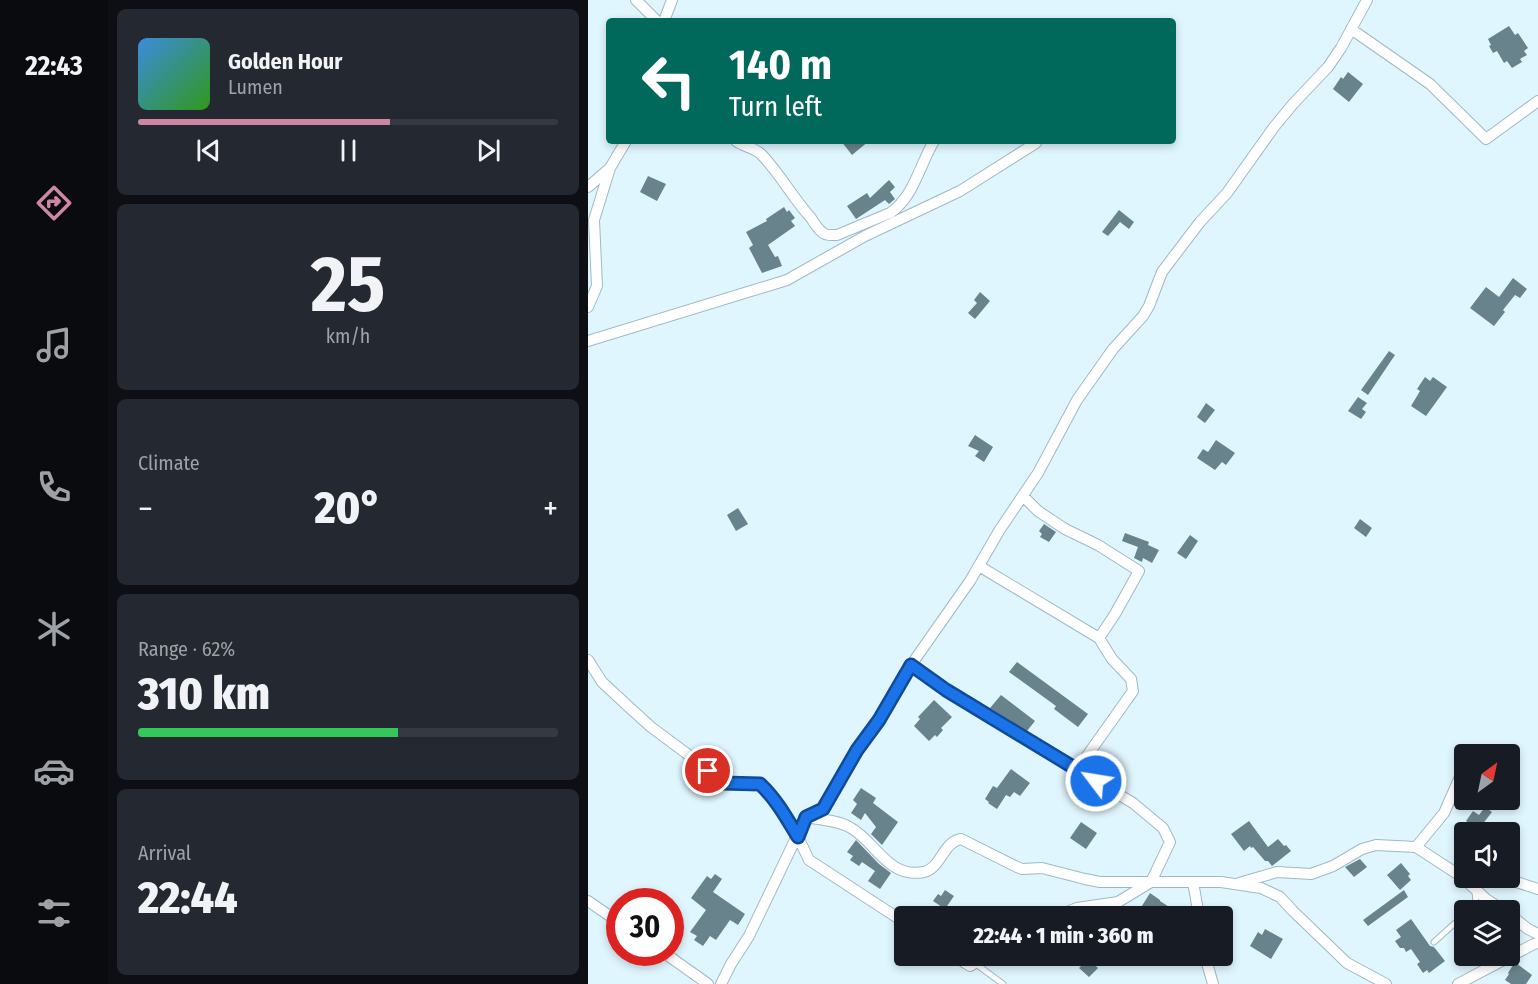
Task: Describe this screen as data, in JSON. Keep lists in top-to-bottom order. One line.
{"north":"top right","page":{"tabs":"22:43","turn":["140 m","Turn left"],"song":["Golden Hour","Lumen"],"tile":[["25","km/h"],"Climate",["Range · 62%","310 km"],["Arrival","22:44"]],"heat":["−","20°","+"],"limit":"30","trip":"22:44 · 1 min · 360 m"}}
